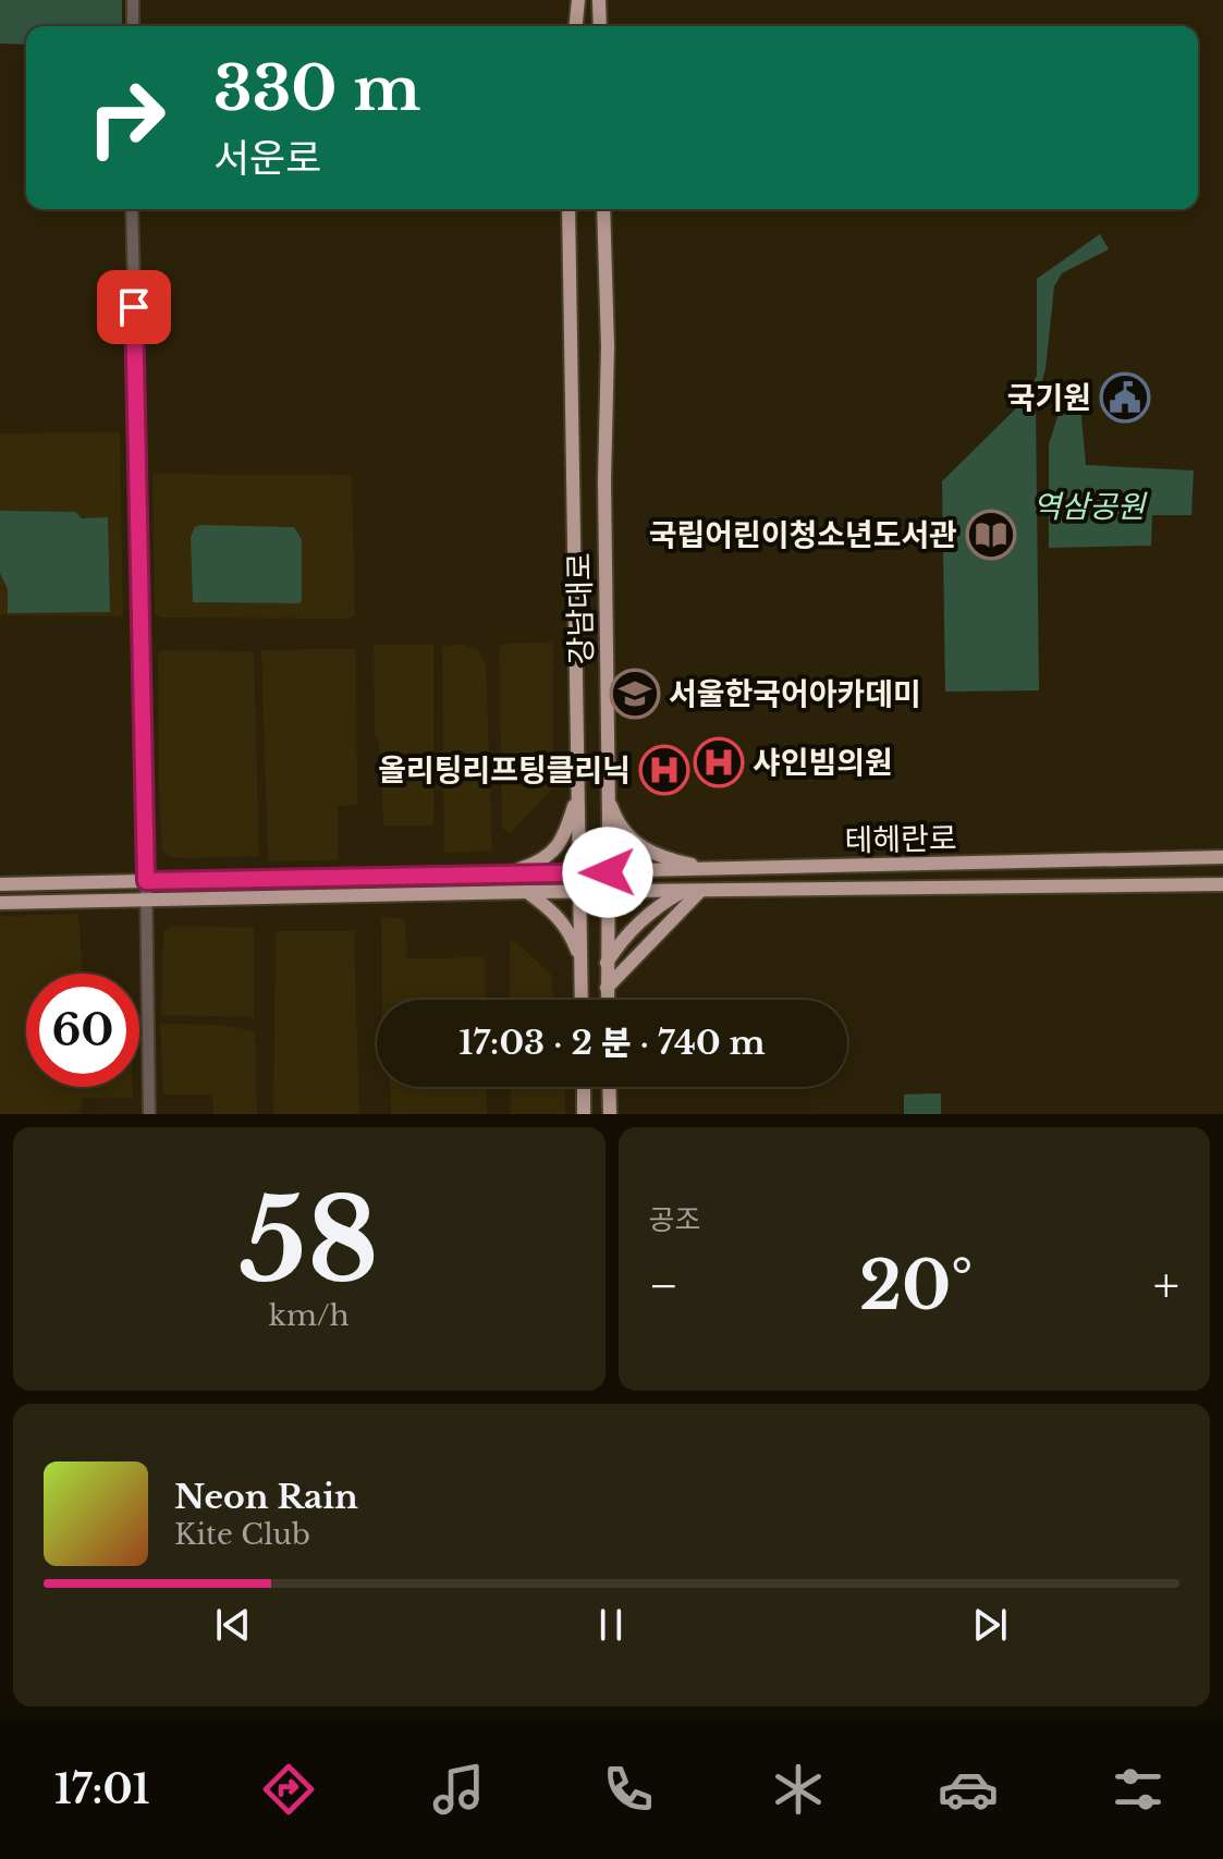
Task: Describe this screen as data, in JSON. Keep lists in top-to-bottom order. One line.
{"streets":{"main road":["강남대로","테헤란로"]},"crossings":[["강남대로","테헤란로"]],"parks":["역삼공원"],"places":{"public building":["국기원"],"library":["국립어린이청소년도서관"],"school or university":["서울한국어아카데미"],"hospital":["샤인빔의원","올리팅리프팅클리닉"]},"page":{"turn":["330 m","서운로"],"limit":"60","trip":"17:03 · 2 분 · 740 m","tile":[["58","km/h"],"공조"],"heat":["−","20°","+"],"song":["Neon Rain","Kite Club"],"tabs":"17:01"}}
